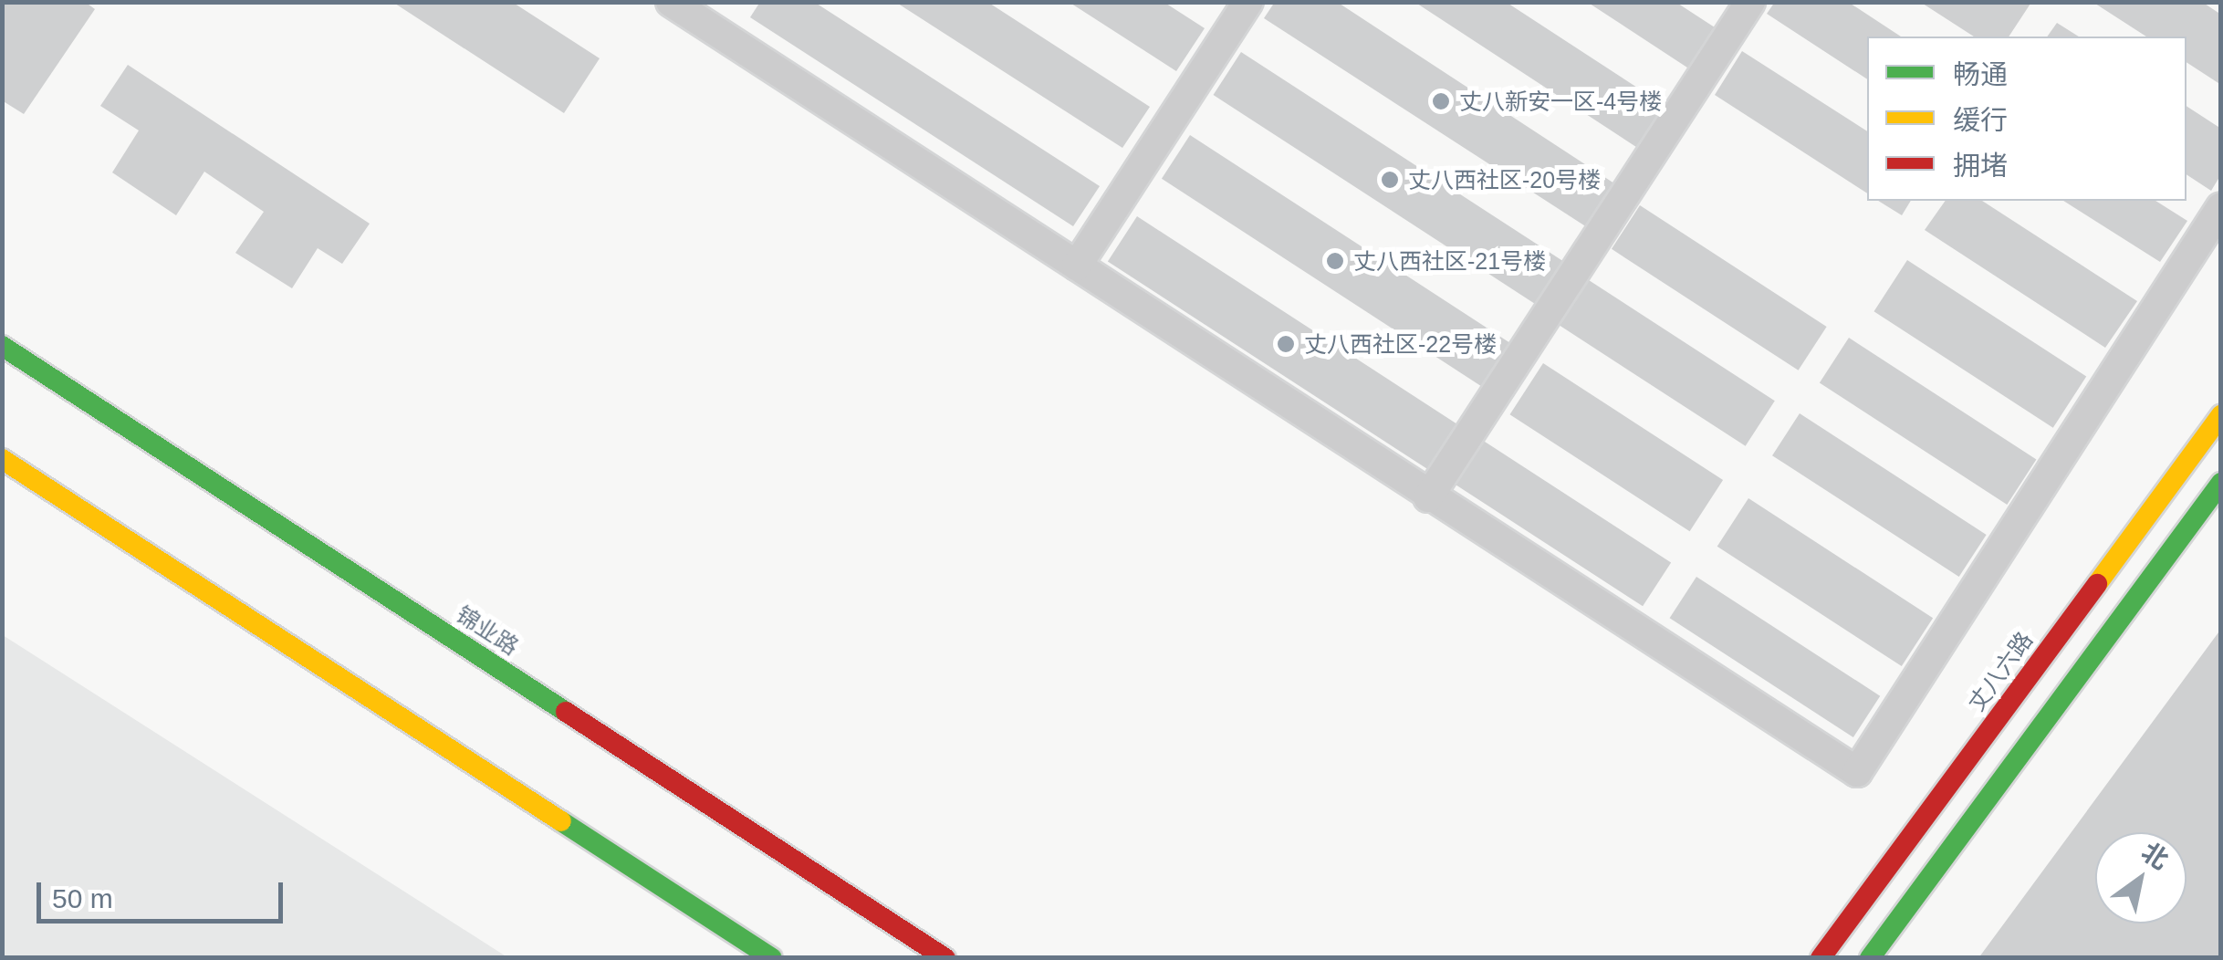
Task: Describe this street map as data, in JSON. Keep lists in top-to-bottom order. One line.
{"streets":{"main road":["锦业路","丈八六路"]},"places":["丈八新安一区-4号楼","丈八西社区-20号楼","丈八西社区-21号楼","丈八西社区-22号楼"],"legend":["畅通","缓行","拥堵"],"scale_bar":"50 m","north":"top right"}
